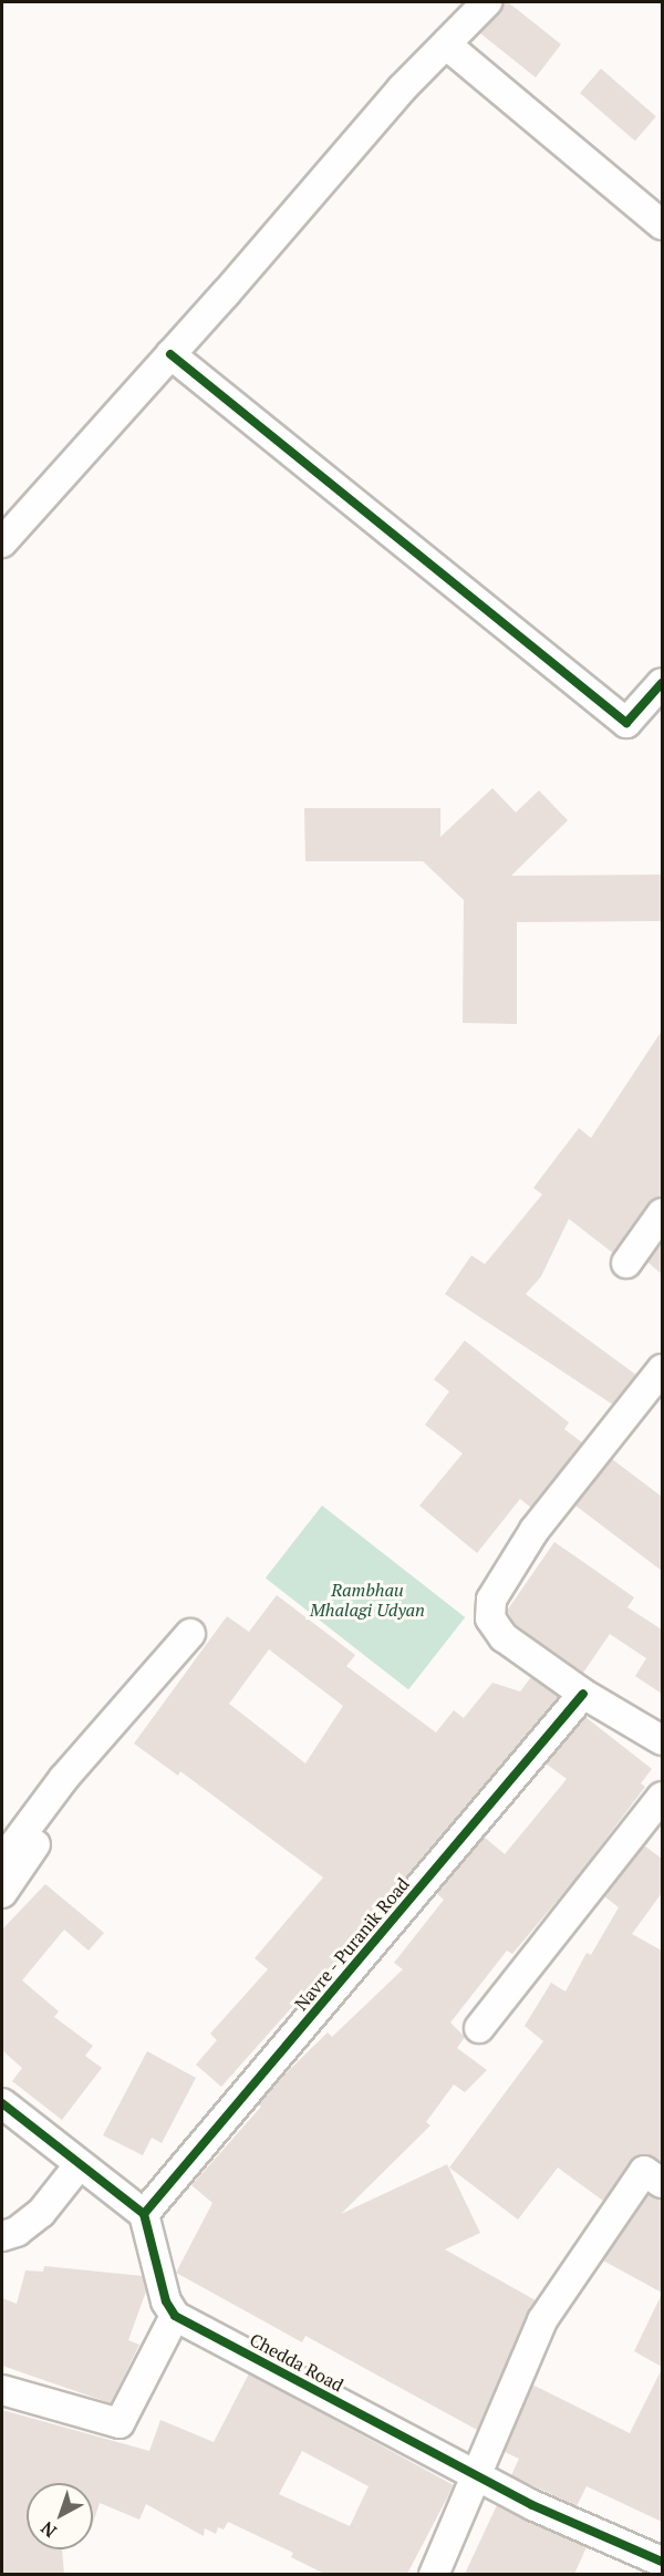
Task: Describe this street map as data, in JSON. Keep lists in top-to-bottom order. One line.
{"streets":{"street":["Navre - Puranik Road","Chedda Road"]},"parks":["Rambhau Mhalagi Udyan"],"north":"bottom left"}
